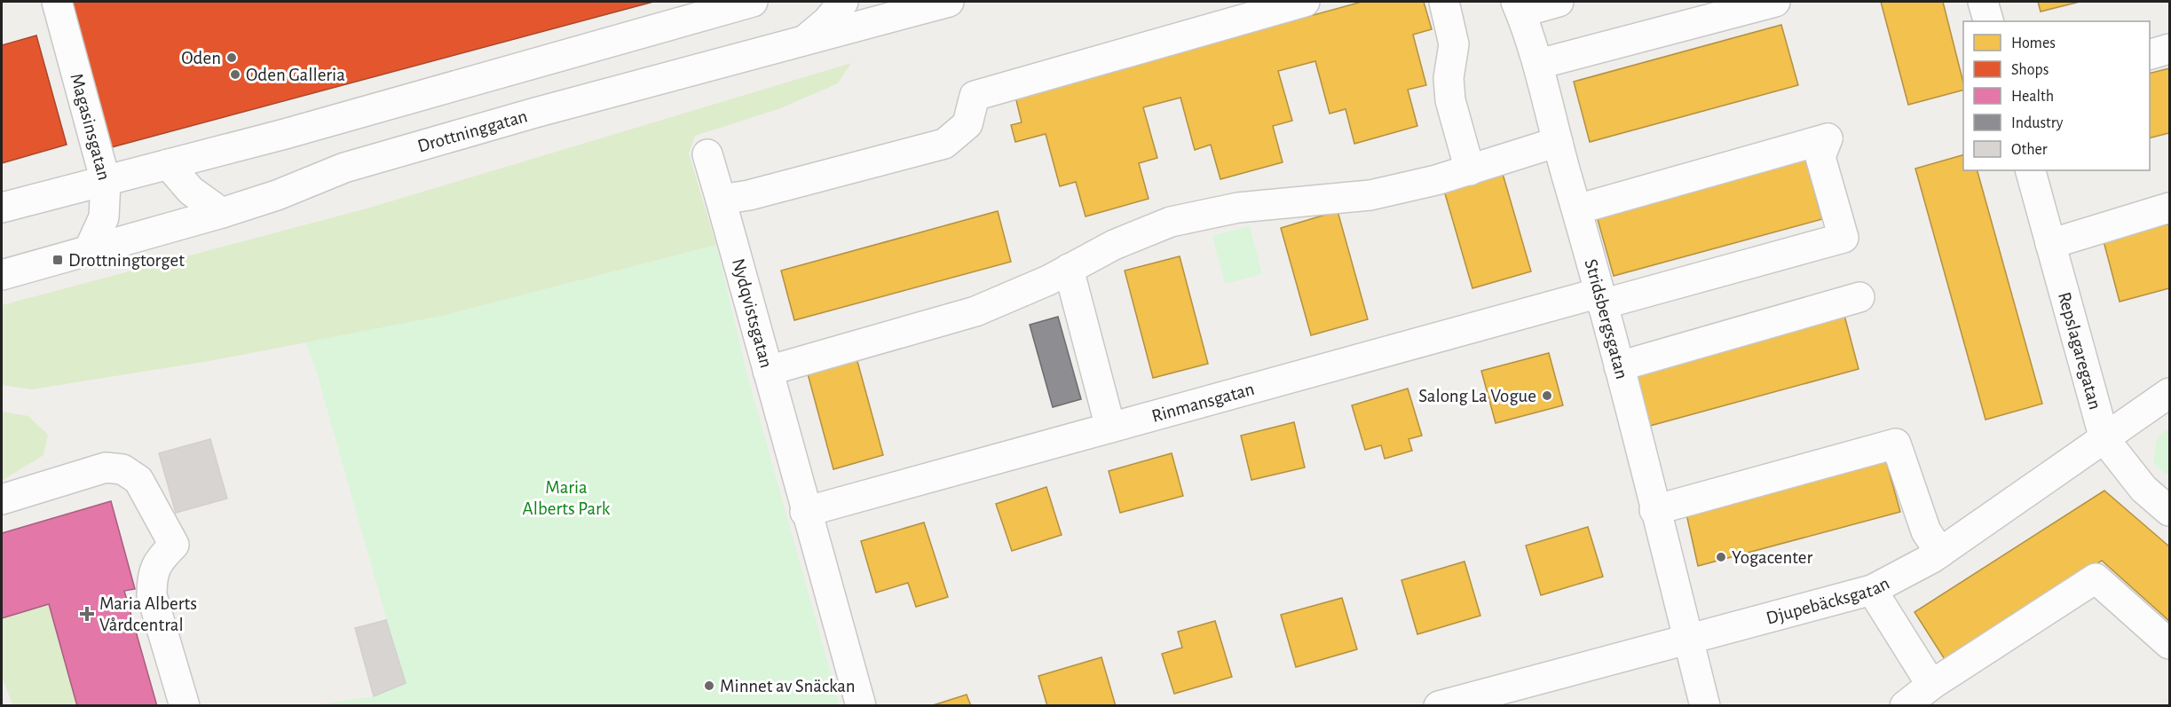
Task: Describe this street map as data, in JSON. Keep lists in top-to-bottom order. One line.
{"streets":{"street":["Magasinsgatan","Drottninggatan","Nydqvistsgatan","Stridsbergsgatan","Repslagaregatan","Rinmansgatan","Djupebäcksgatan"]},"crossings":[["Magasinsgatan","Drottninggatan"],["Nydqvistsgatan","Rinmansgatan"],["Stridsbergsgatan","Rinmansgatan"],["Stridsbergsgatan","Djupebäcksgatan"],["Repslagaregatan","Djupebäcksgatan"]],"parks":["Maria Alberts Park"],"places":{"other":["Oden","Oden Galleria","Salong La Vogue","Yogacenter","Minnet av Snäckan"],"transit":["Drottningtorget"],"health":["Maria Alberts Vårdcentral"]},"legend":["Homes","Shops","Health","Industry","Other"]}
